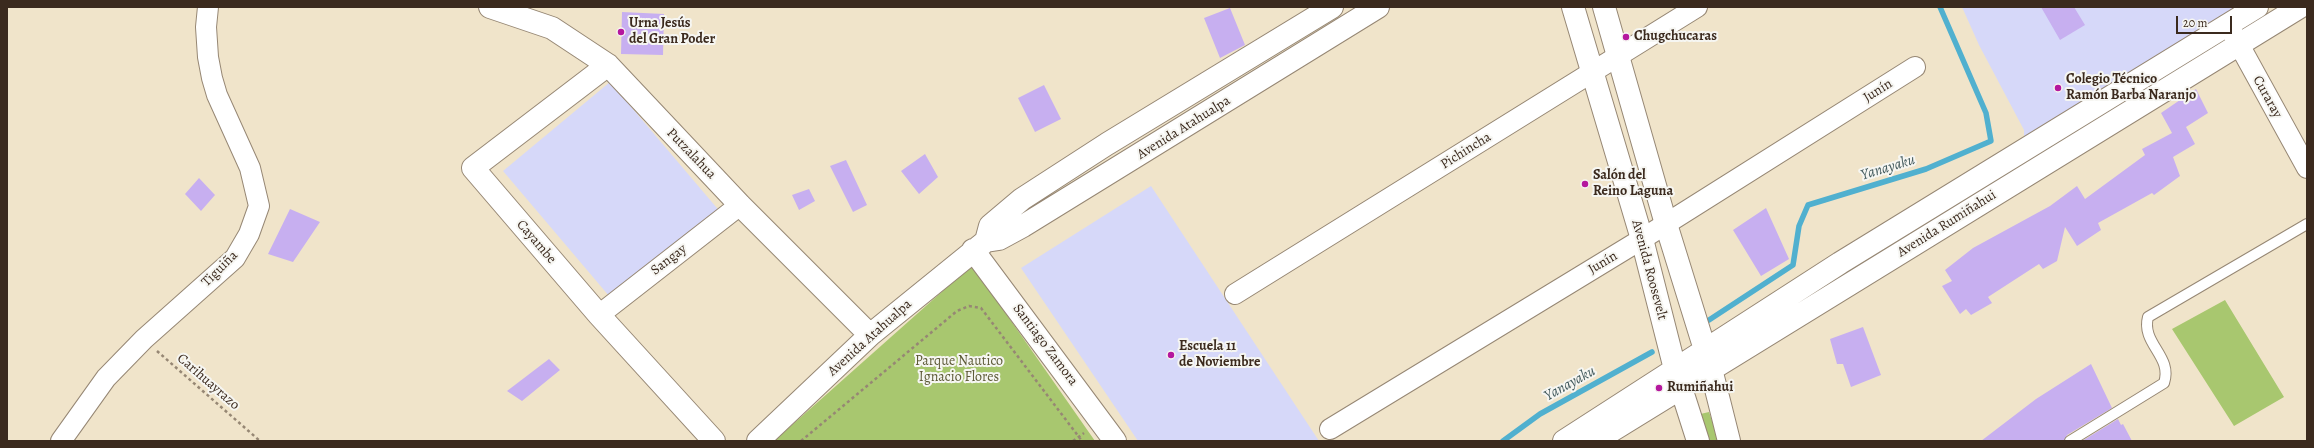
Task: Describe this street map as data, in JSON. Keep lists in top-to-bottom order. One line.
{"streets":{"street":["Junín","Curaray","Avenida Atahualpa","Pichincha","Putzalahua","Avenida Rumiñahui","Cayambe","Sangay","Tiguiña","Avenida Roosevelt","Santiago Zamora"],"path":["Carihuayrazo"]},"crossings":[["Junín","Avenida Roosevelt"],["Curaray","Avenida Rumiñahui"],["Avenida Atahualpa","Putzalahua"],["Avenida Atahualpa","Santiago Zamora"],["Pichincha","Avenida Roosevelt"],["Putzalahua","Cayambe"],["Putzalahua","Sangay"],["Avenida Rumiñahui","Avenida Roosevelt"],["Cayambe","Sangay"],["Tiguiña","Carihuayrazo"]],"water":["Yanayaku"],"parks":["Parque Nautico Ignacio Flores"],"places":["Urna Jesús del Gran Poder","Chugchucaras","Colegio Técnico Ramón Barba Naranjo","Salón del Reino Laguna","Escuela 11 de Noviembre","Rumiñahui"],"scale_bar":"20 m"}
